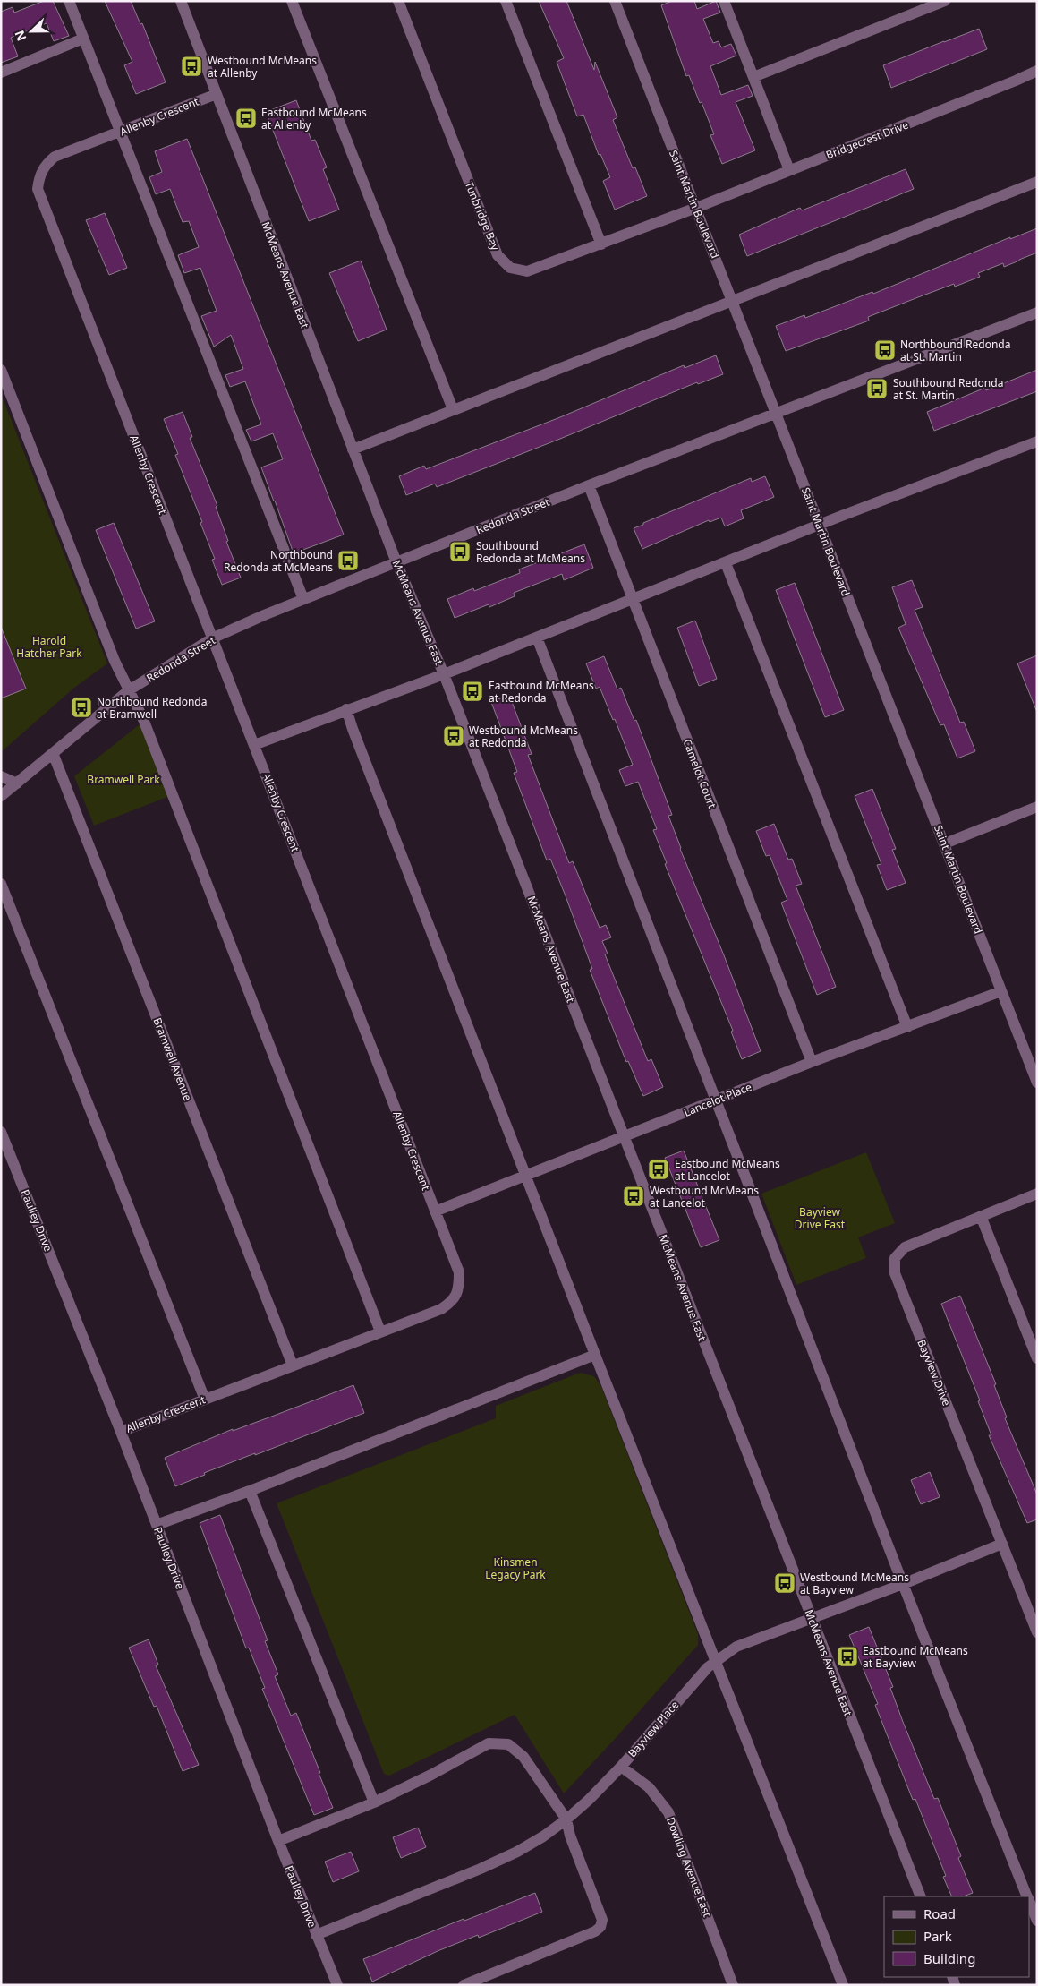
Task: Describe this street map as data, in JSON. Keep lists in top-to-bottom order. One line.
{"streets":{"street":["Allenby Crescent","Bridgecrest Drive","Saint Martin Boulevard","Tunbridge Bay","McMeans Avenue East","Redonda Street","Camelot Court","Bramwell Avenue","Lancelot Place","Paulley Drive","Bayview Drive","Bayview Place","Dowling Avenue East"]},"crossings":[["Allenby Crescent","McMeans Avenue East"],["Allenby Crescent","Redonda Street"],["Allenby Crescent","Bramwell Avenue"],["Allenby Crescent","Lancelot Place"],["Allenby Crescent","Paulley Drive"],["Bridgecrest Drive","Saint Martin Boulevard"],["Bridgecrest Drive","Tunbridge Bay"],["Saint Martin Boulevard","Tunbridge Bay"],["Saint Martin Boulevard","Redonda Street"],["Saint Martin Boulevard","Lancelot Place"],["McMeans Avenue East","Redonda Street"],["McMeans Avenue East","Lancelot Place"],["McMeans Avenue East","Bayview Place"],["Redonda Street","Camelot Court"],["Redonda Street","Bramwell Avenue"],["Camelot Court","Lancelot Place"],["Paulley Drive","Bayview Place"],["Bayview Drive","Bayview Place"],["Bayview Place","Dowling Avenue East"]],"parks":["Harold Hatcher Park","Bramwell Park","Bayview Drive East","Kinsmen Legacy Park"],"places":{"bus stop":["Westbound McMeans at Allenby","Eastbound McMeans at Allenby","Northbound Redonda at St. Martin","Southbound Redonda at St. Martin","Southbound Redonda at McMeans","Northbound Redonda at McMeans","Eastbound McMeans at Redonda","Northbound Redonda at Bramwell","Westbound McMeans at Redonda","Eastbound McMeans at Lancelot","Westbound McMeans at Lancelot","Westbound McMeans at Bayview","Eastbound McMeans at Bayview"]},"legend":["Road","Park","Building"],"north":"left"}
